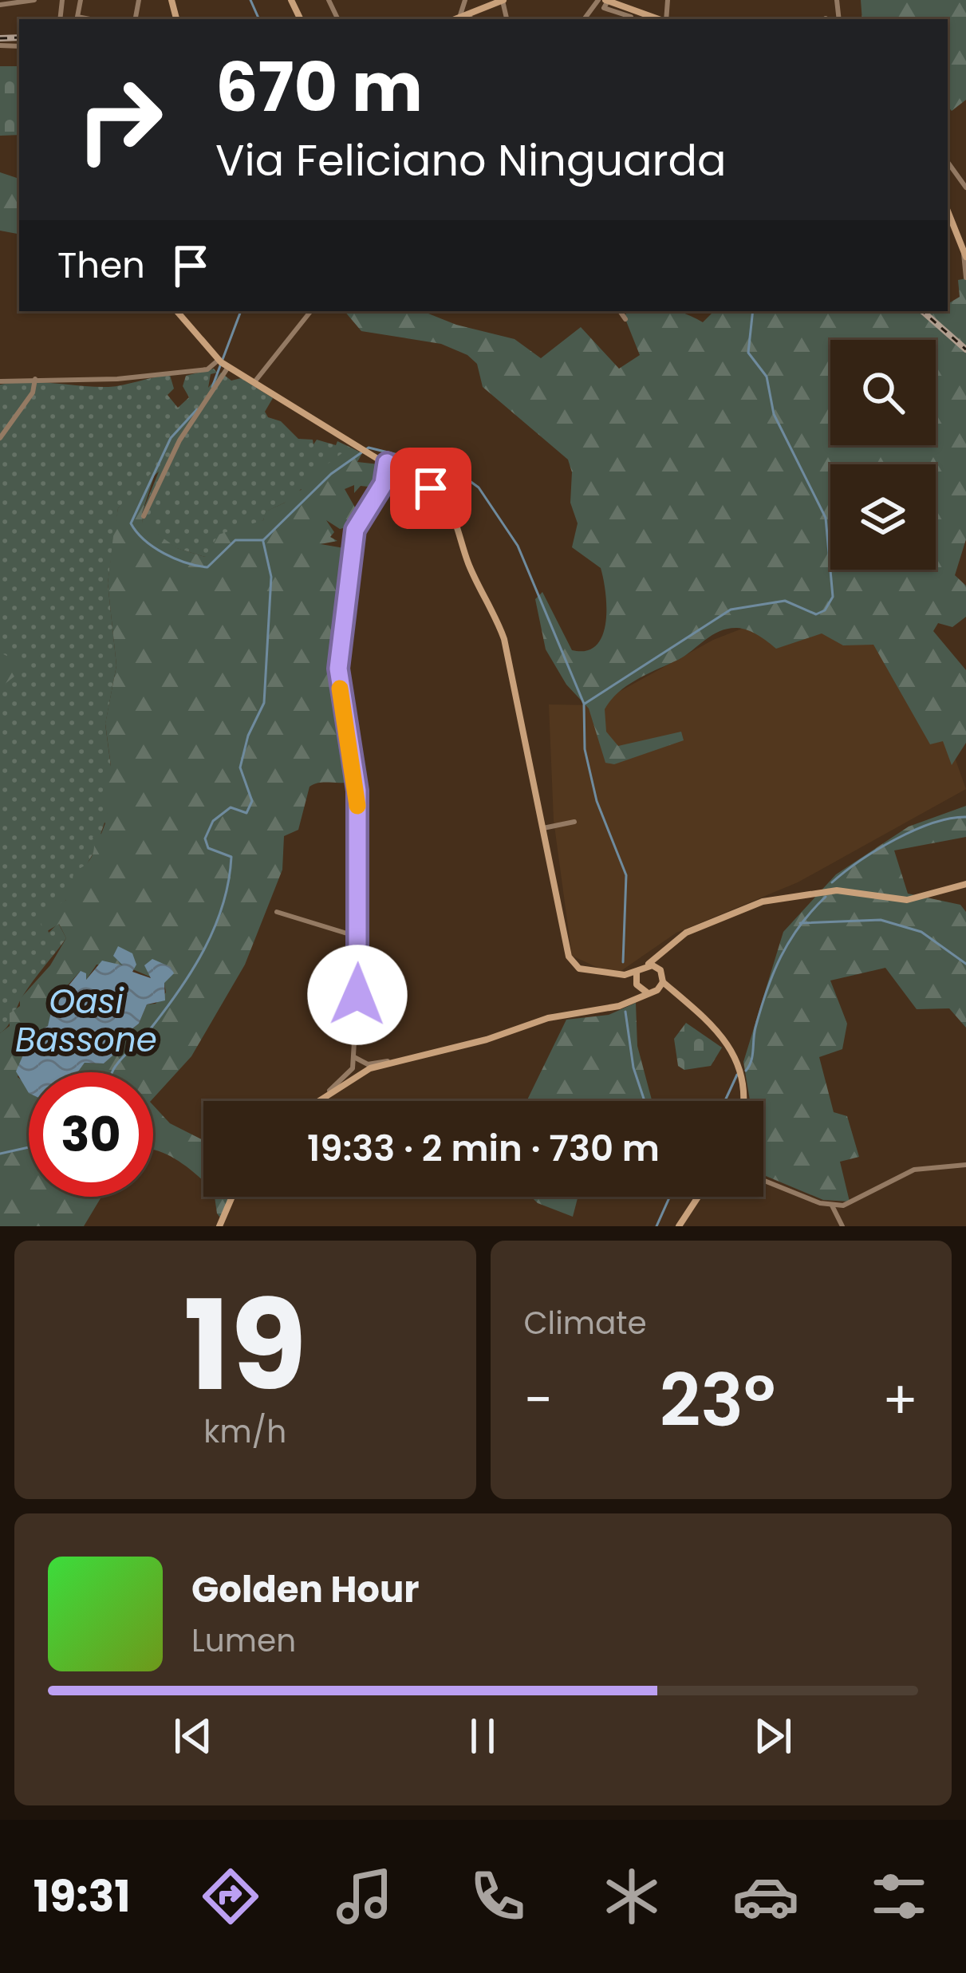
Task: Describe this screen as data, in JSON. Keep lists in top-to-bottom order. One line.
{"water":["Oasi Bassone"],"page":{"turn":["670 m","Via Feliciano Ninguarda"],"then":"Then","limit":"30","trip":"19:33 · 2 min · 730 m","tile":[["19","km/h"],"Climate"],"heat":["−","23°","+"],"song":["Golden Hour","Lumen"],"tabs":"19:31"}}
